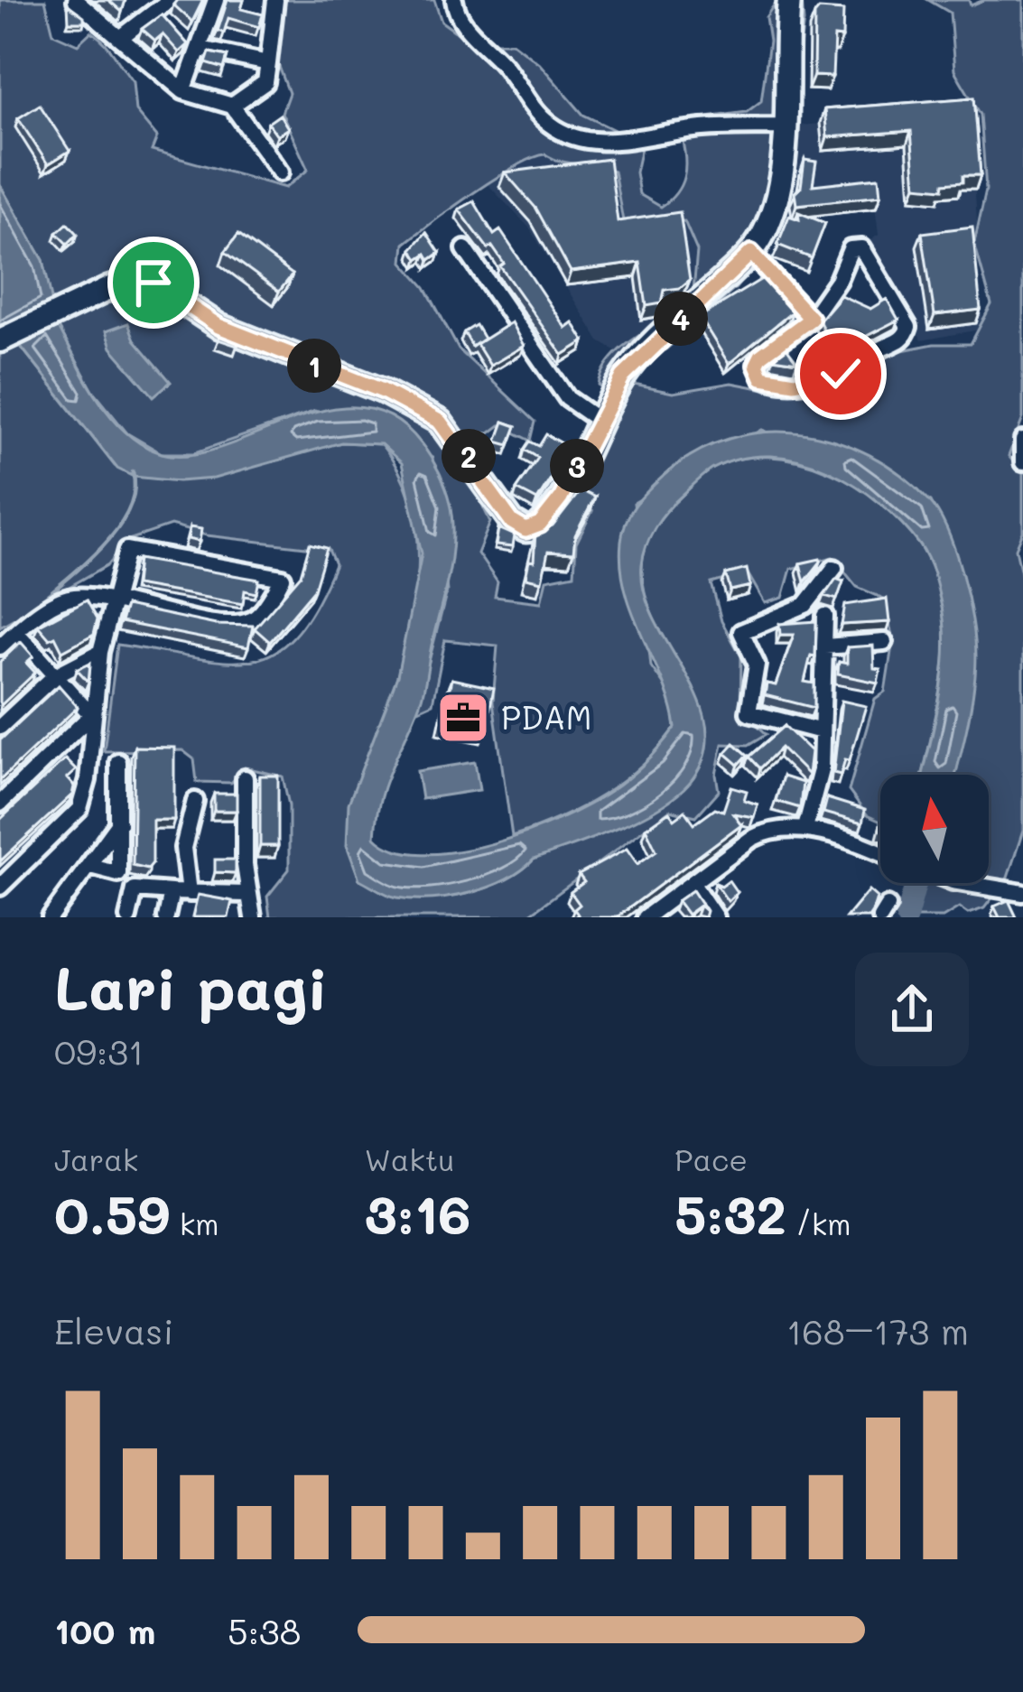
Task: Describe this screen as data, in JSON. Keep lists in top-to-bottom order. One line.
{"places":{"office":["PDAM"]},"north":"top","page":{"pins":["4","1","2","3"],"heading":["Lari pagi","09:31"],"stats":[["Jarak","0.59 km"],["Waktu","3:16"],["Pace","5:32 /km"]],"chart":["Elevasi","168–173 m"],"list":[{"name":"100 m","note":"5:38"}]}}
